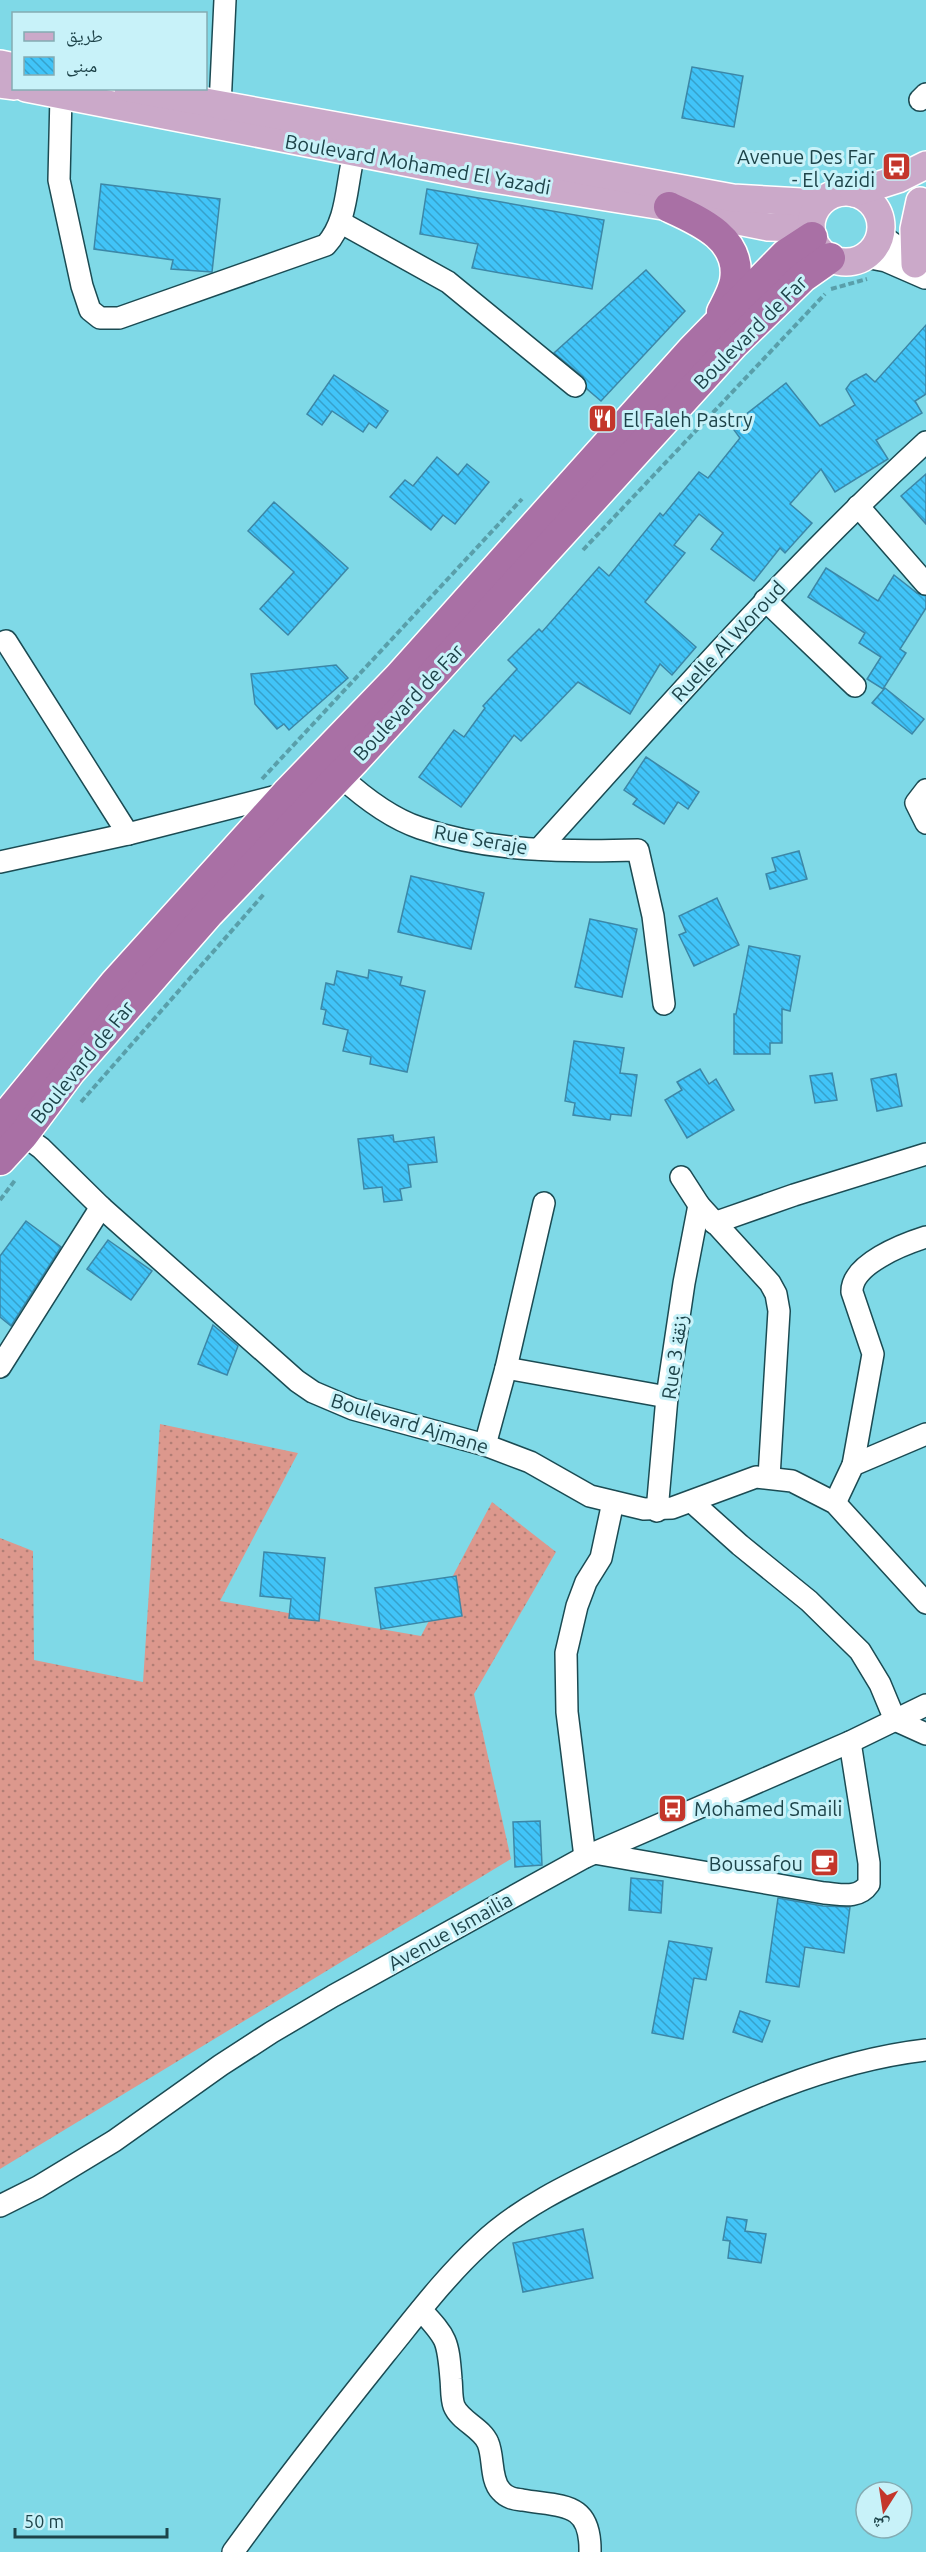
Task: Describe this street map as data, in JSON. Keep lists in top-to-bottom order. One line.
{"streets":{"highway":["Boulevard de Far"],"main road":["Boulevard Mohamed El Yazadi"],"street":["Ruelle Al Woroud","Rue Seraje","Rue 3 زنقة","Boulevard Ajmane","Avenue Ismailia"]},"crossings":[["Boulevard Mohamed El Yazadi","Boulevard de Far"],["Boulevard de Far","Rue Seraje"],["Boulevard de Far","Boulevard Ajmane"],["Ruelle Al Woroud","Rue Seraje"],["Rue 3 زنقة","Boulevard Ajmane"]],"places":{"bus stop":["Avenue Des Far - El Yazidi","Mohamed Smaili"],"restaurant":["El Faleh Pastry"],"cafe":["Boussafou"]},"legend":["طريق","مبنى"],"scale_bar":"50 m","north":"bottom"}
